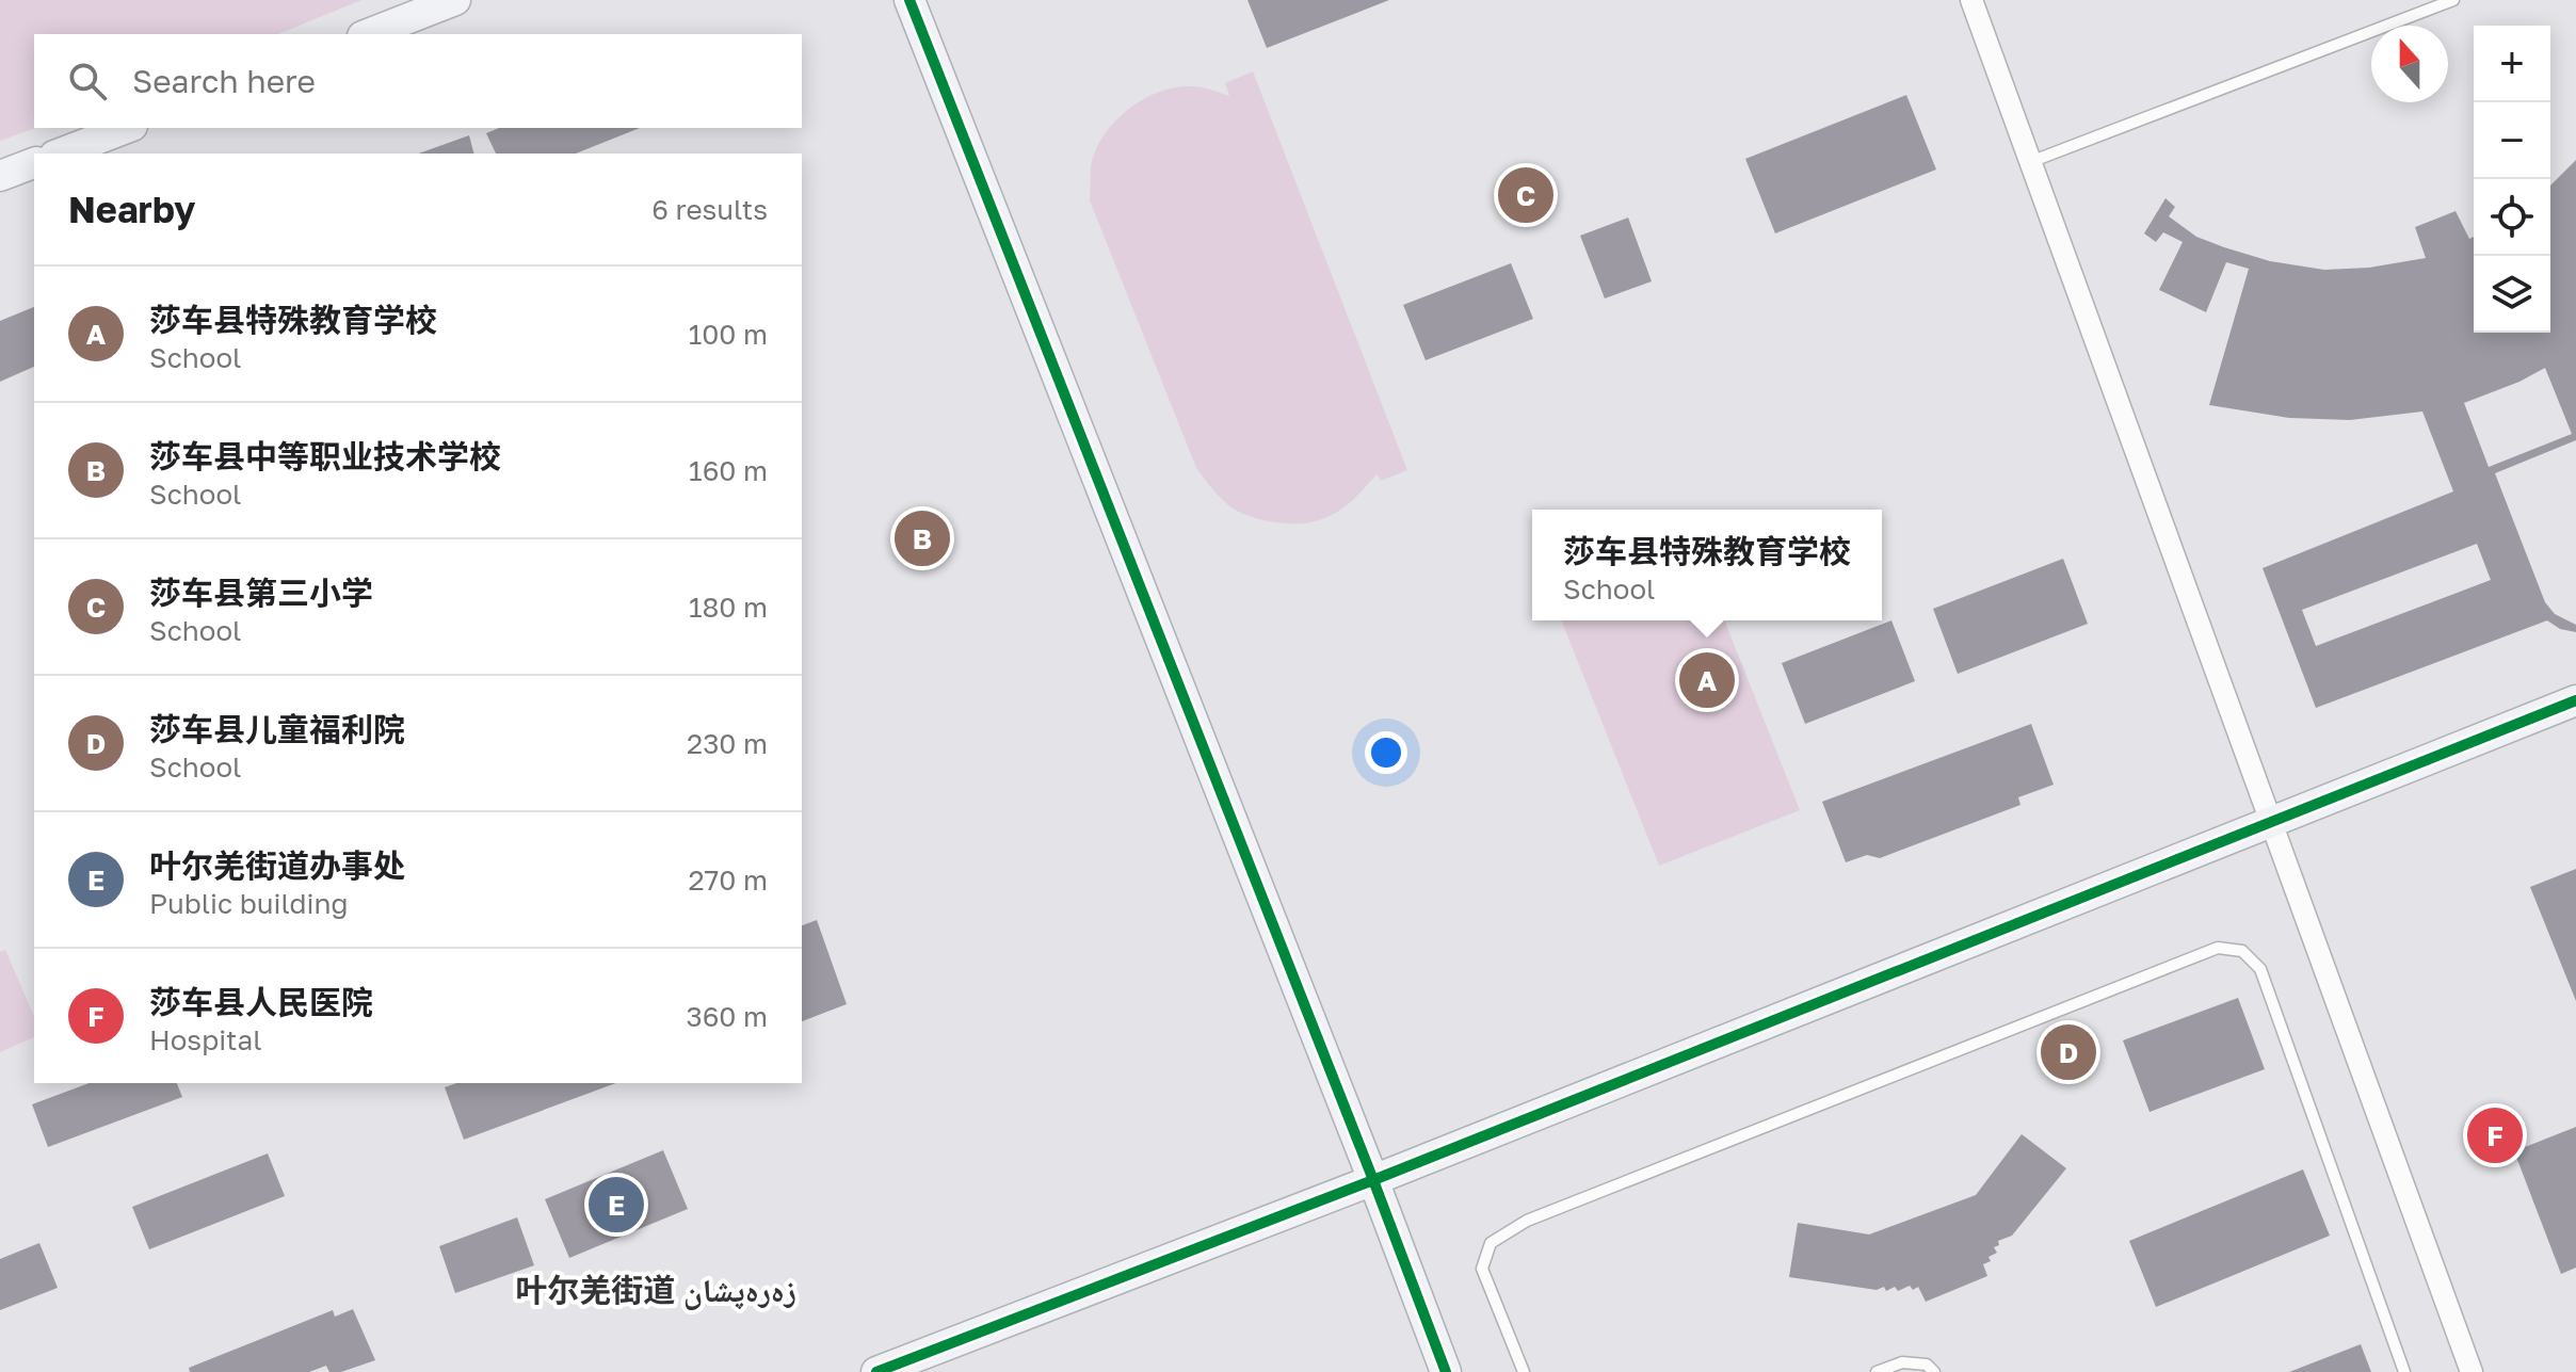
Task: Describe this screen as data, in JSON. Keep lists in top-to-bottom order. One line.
{"districts":["叶尔羌街道 زەرەپشان"],"north":"top","page":{"map_buttons":["+","−"],"search":"Search here","heading":["Nearby","6 results"],"pins":["C","B","A","D","F","E"],"list":[{"mark":"A","name":"莎车县特殊教育学校","note":"School","value":"100 m"},{"mark":"B","name":"莎车县中等职业技术学校","note":"School","value":"160 m"},{"mark":"C","name":"莎车县第三小学","note":"School","value":"180 m"},{"mark":"D","name":"莎车县儿童福利院","note":"School","value":"230 m"},{"mark":"E","name":"叶尔羌街道办事处","note":"Public building","value":"270 m"},{"mark":"F","name":"莎车县人民医院","note":"Hospital","value":"360 m"}],"popup":["莎车县特殊教育学校","School"]}}
